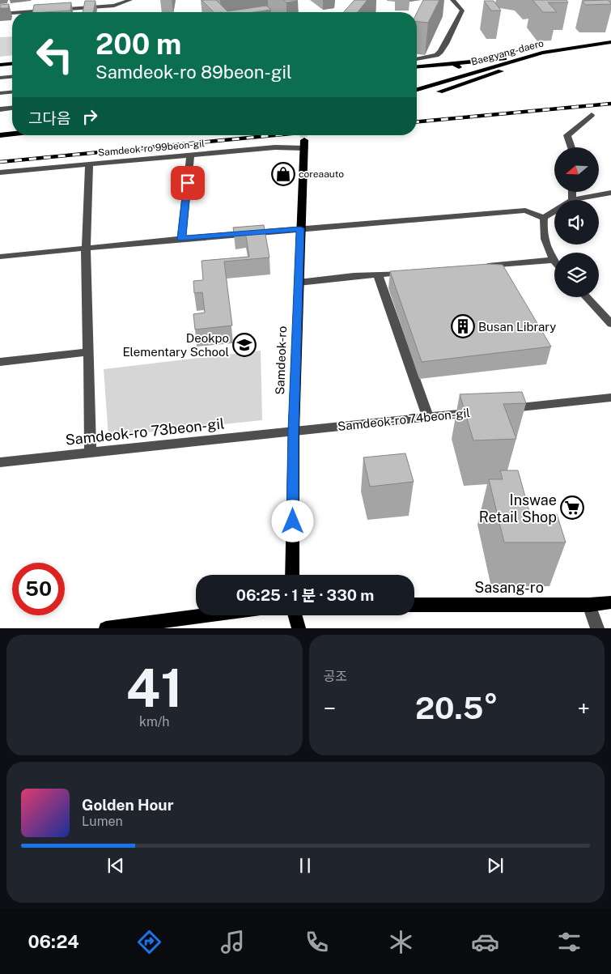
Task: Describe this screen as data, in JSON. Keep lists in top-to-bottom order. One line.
{"streets":{"main road":["Baegyang-daero","Samdeok-ro","Sasang-ro"],"street":["Samdeok-ro 99beon-gil","Samdeok-ro 74beon-gil","Samdeok-ro 73beon-gil"]},"crossings":[["Samdeok-ro 99beon-gil","Samdeok-ro"],["Samdeok-ro","Samdeok-ro 74beon-gil"],["Samdeok-ro","Samdeok-ro 73beon-gil"],["Samdeok-ro 74beon-gil","Samdeok-ro 73beon-gil"]],"places":{"shop":["coreaauto"],"building":["Busan Library"],"school or university":["Deokpo Elementary School"],"supermarket":["Inswae Retail Shop"]},"north":"left","page":{"turn":["200 m","Samdeok-ro 89beon-gil"],"then":"그다음","limit":"50","trip":"06:25 · 1 분 · 330 m","tile":[["41","km/h"],"공조"],"heat":["−","20.5°","+"],"song":["Golden Hour","Lumen"],"tabs":"06:24"}}
